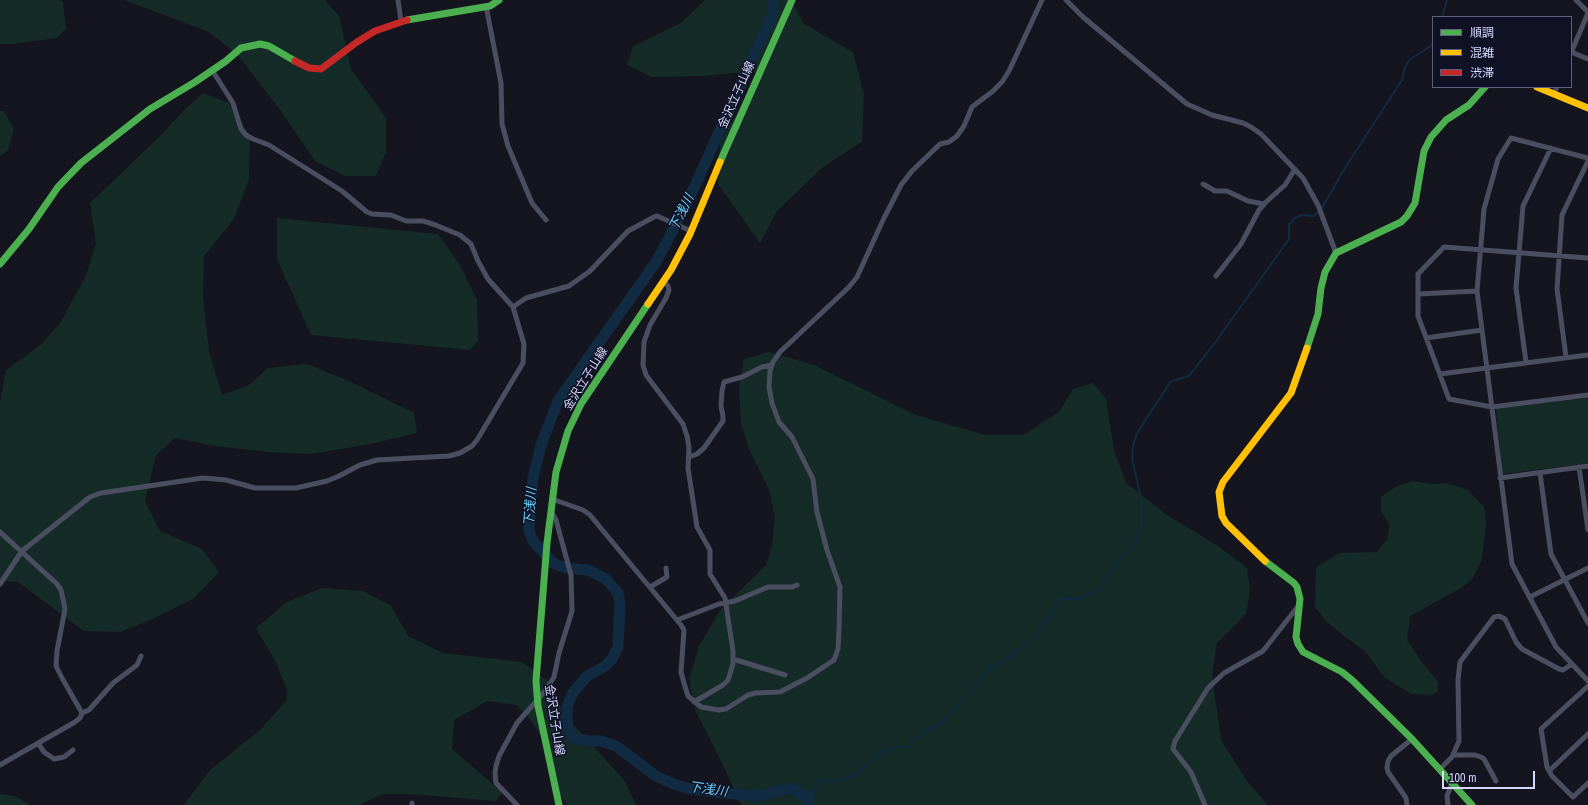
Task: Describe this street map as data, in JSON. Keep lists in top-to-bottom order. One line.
{"streets":{"street":["金沢立子山線"]},"water":["下浅川"],"legend":["順調","混雑","渋滞"],"scale_bar":"100 m"}
